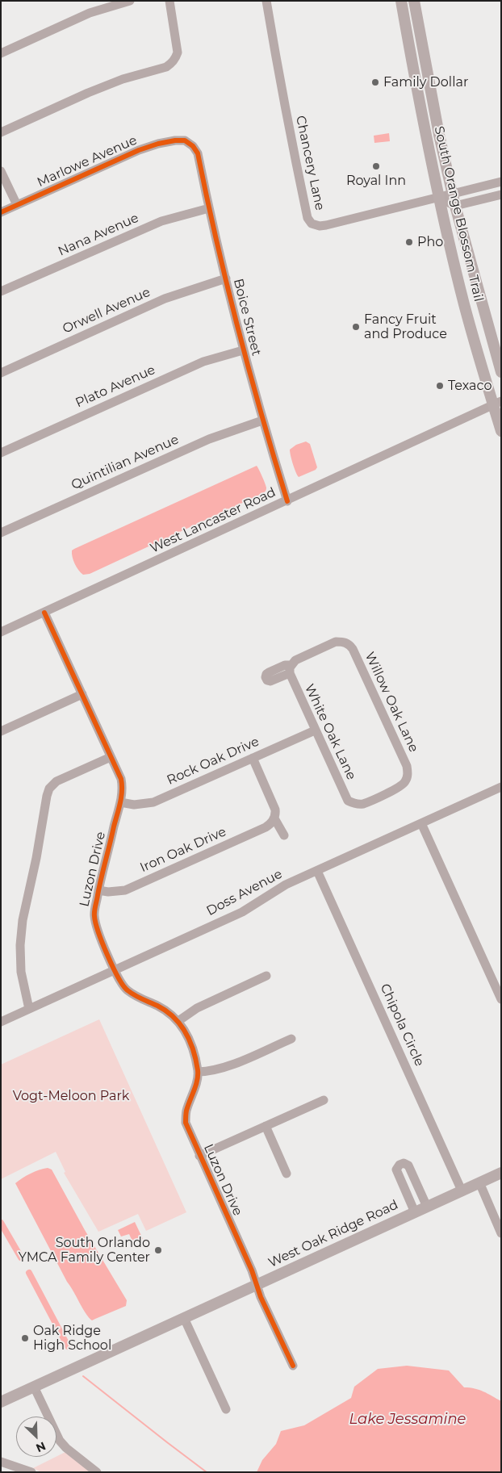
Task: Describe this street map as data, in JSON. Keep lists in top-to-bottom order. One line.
{"streets":{"main road":["South Orange Blossom Trail","West Oak Ridge Road"],"street":["Marlowe Avenue","Chancery Lane","Nana Avenue","Orwell Avenue","Boice Street","Plato Avenue","Quintilian Avenue","West Lancaster Road","Willow Oak Lane","White Oak Lane","Rock Oak Drive","Iron Oak Drive","Luzon Drive","Doss Avenue","Chipola Circle"]},"crossings":[["Marlowe Avenue","Boice Street"],["Chancery Lane","South Orange Blossom Trail"],["South Orange Blossom Trail","West Lancaster Road"],["Nana Avenue","Boice Street"],["Orwell Avenue","Boice Street"],["Boice Street","Plato Avenue"],["Boice Street","Quintilian Avenue"],["Boice Street","West Lancaster Road"],["West Lancaster Road","Luzon Drive"],["Willow Oak Lane","White Oak Lane"],["White Oak Lane","Rock Oak Drive"],["Rock Oak Drive","Luzon Drive"],["Iron Oak Drive","Luzon Drive"],["Luzon Drive","Doss Avenue"],["Luzon Drive","West Oak Ridge Road"],["Doss Avenue","Chipola Circle"],["Chipola Circle","West Oak Ridge Road"]],"water":["Lake Jessamine"],"parks":["Vogt-Meloon Park"],"places":["Family Dollar","Royal Inn","Pho","Fancy Fruit and Produce","Texaco","South Orlando YMCA Family Center","Oak Ridge High School"],"north":"bottom right"}
